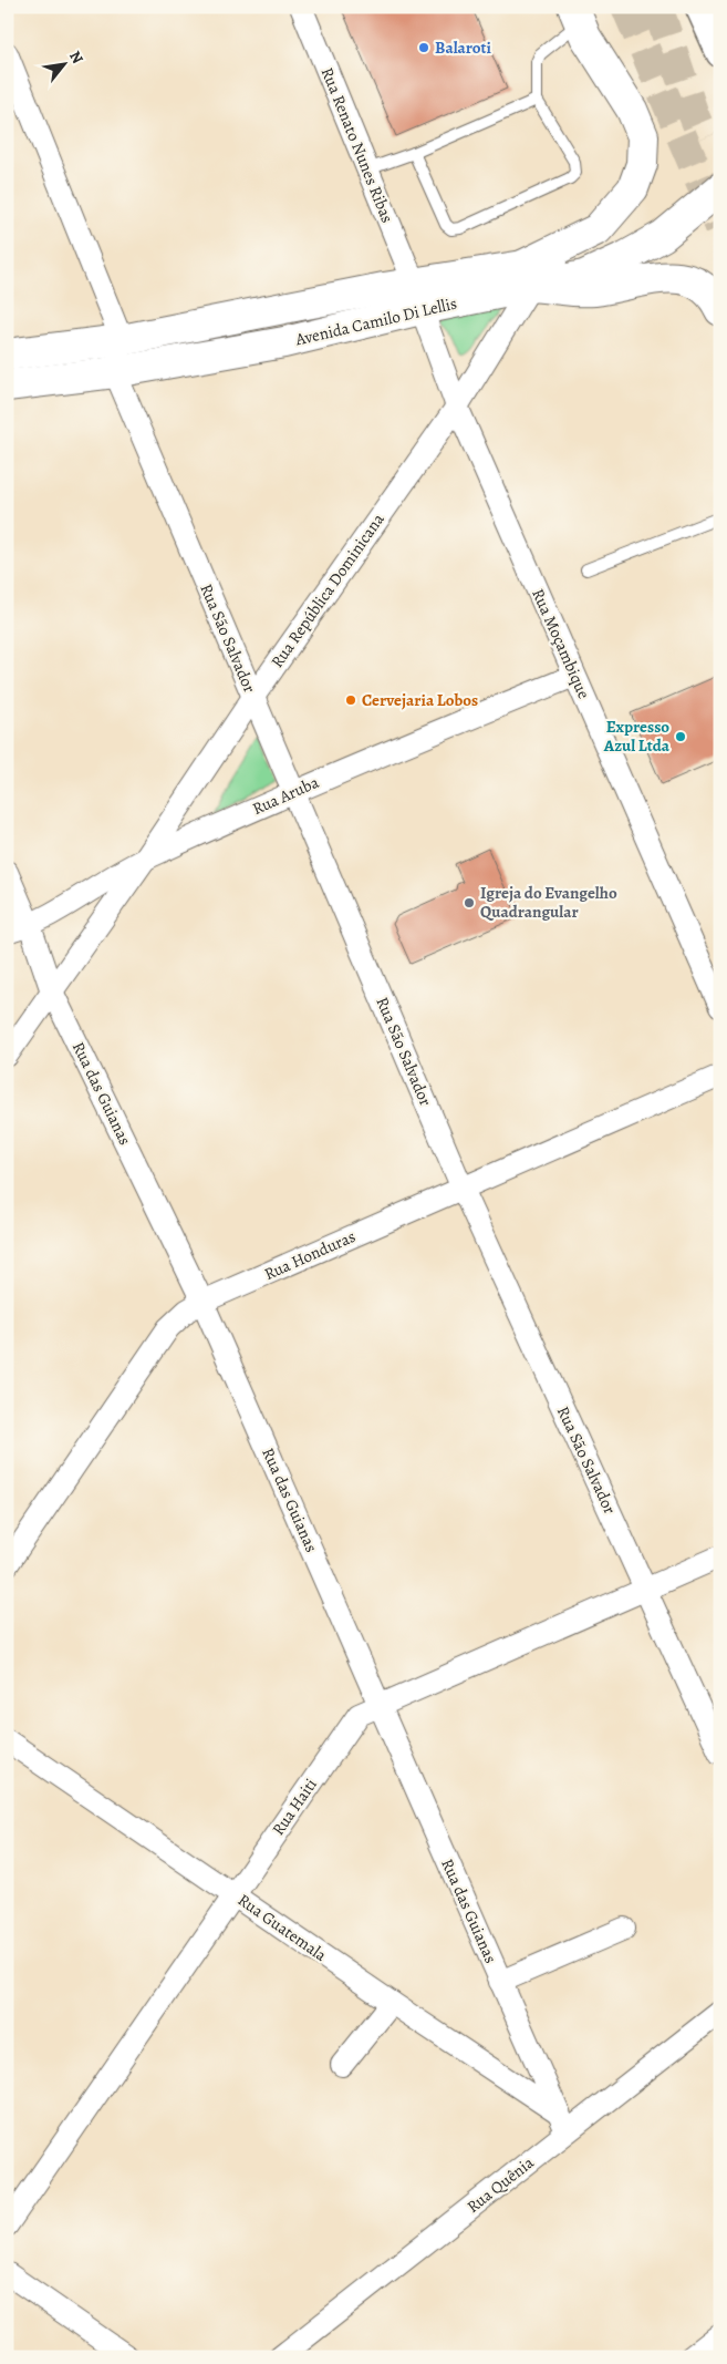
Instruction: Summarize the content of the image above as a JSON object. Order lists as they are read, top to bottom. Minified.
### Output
{"streets":{"main road":["Avenida Camilo Di Lellis"],"street":["Rua Renato Nunes Ribas","Rua República Dominicana","Rua São Salvador","Rua Moçambique","Rua Aruba","Rua das Guianas","Rua Honduras","Rua Haiti","Rua Guatemala","Rua Quênia"]},"crossings":[["Rua Renato Nunes Ribas","Avenida Camilo Di Lellis"],["Rua Renato Nunes Ribas","Rua Moçambique"],["Avenida Camilo Di Lellis","Rua República Dominicana"],["Avenida Camilo Di Lellis","Rua São Salvador"],["Avenida Camilo Di Lellis","Rua Moçambique"],["Rua República Dominicana","Rua São Salvador"],["Rua República Dominicana","Rua Moçambique"],["Rua República Dominicana","Rua Aruba"],["Rua República Dominicana","Rua das Guianas"],["Rua São Salvador","Rua Aruba"],["Rua São Salvador","Rua Honduras"],["Rua São Salvador","Rua Haiti"],["Rua Moçambique","Rua Aruba"],["Rua Aruba","Rua das Guianas"],["Rua das Guianas","Rua Honduras"],["Rua das Guianas","Rua Haiti"],["Rua das Guianas","Rua Guatemala"],["Rua das Guianas","Rua Quênia"],["Rua Haiti","Rua Guatemala"],["Rua Guatemala","Rua Quênia"]],"places":["Balaroti","Cervejaria Lobos","Expresso Azul Ltda","Igreja do Evangelho Quadrangular"],"north":"top right"}
